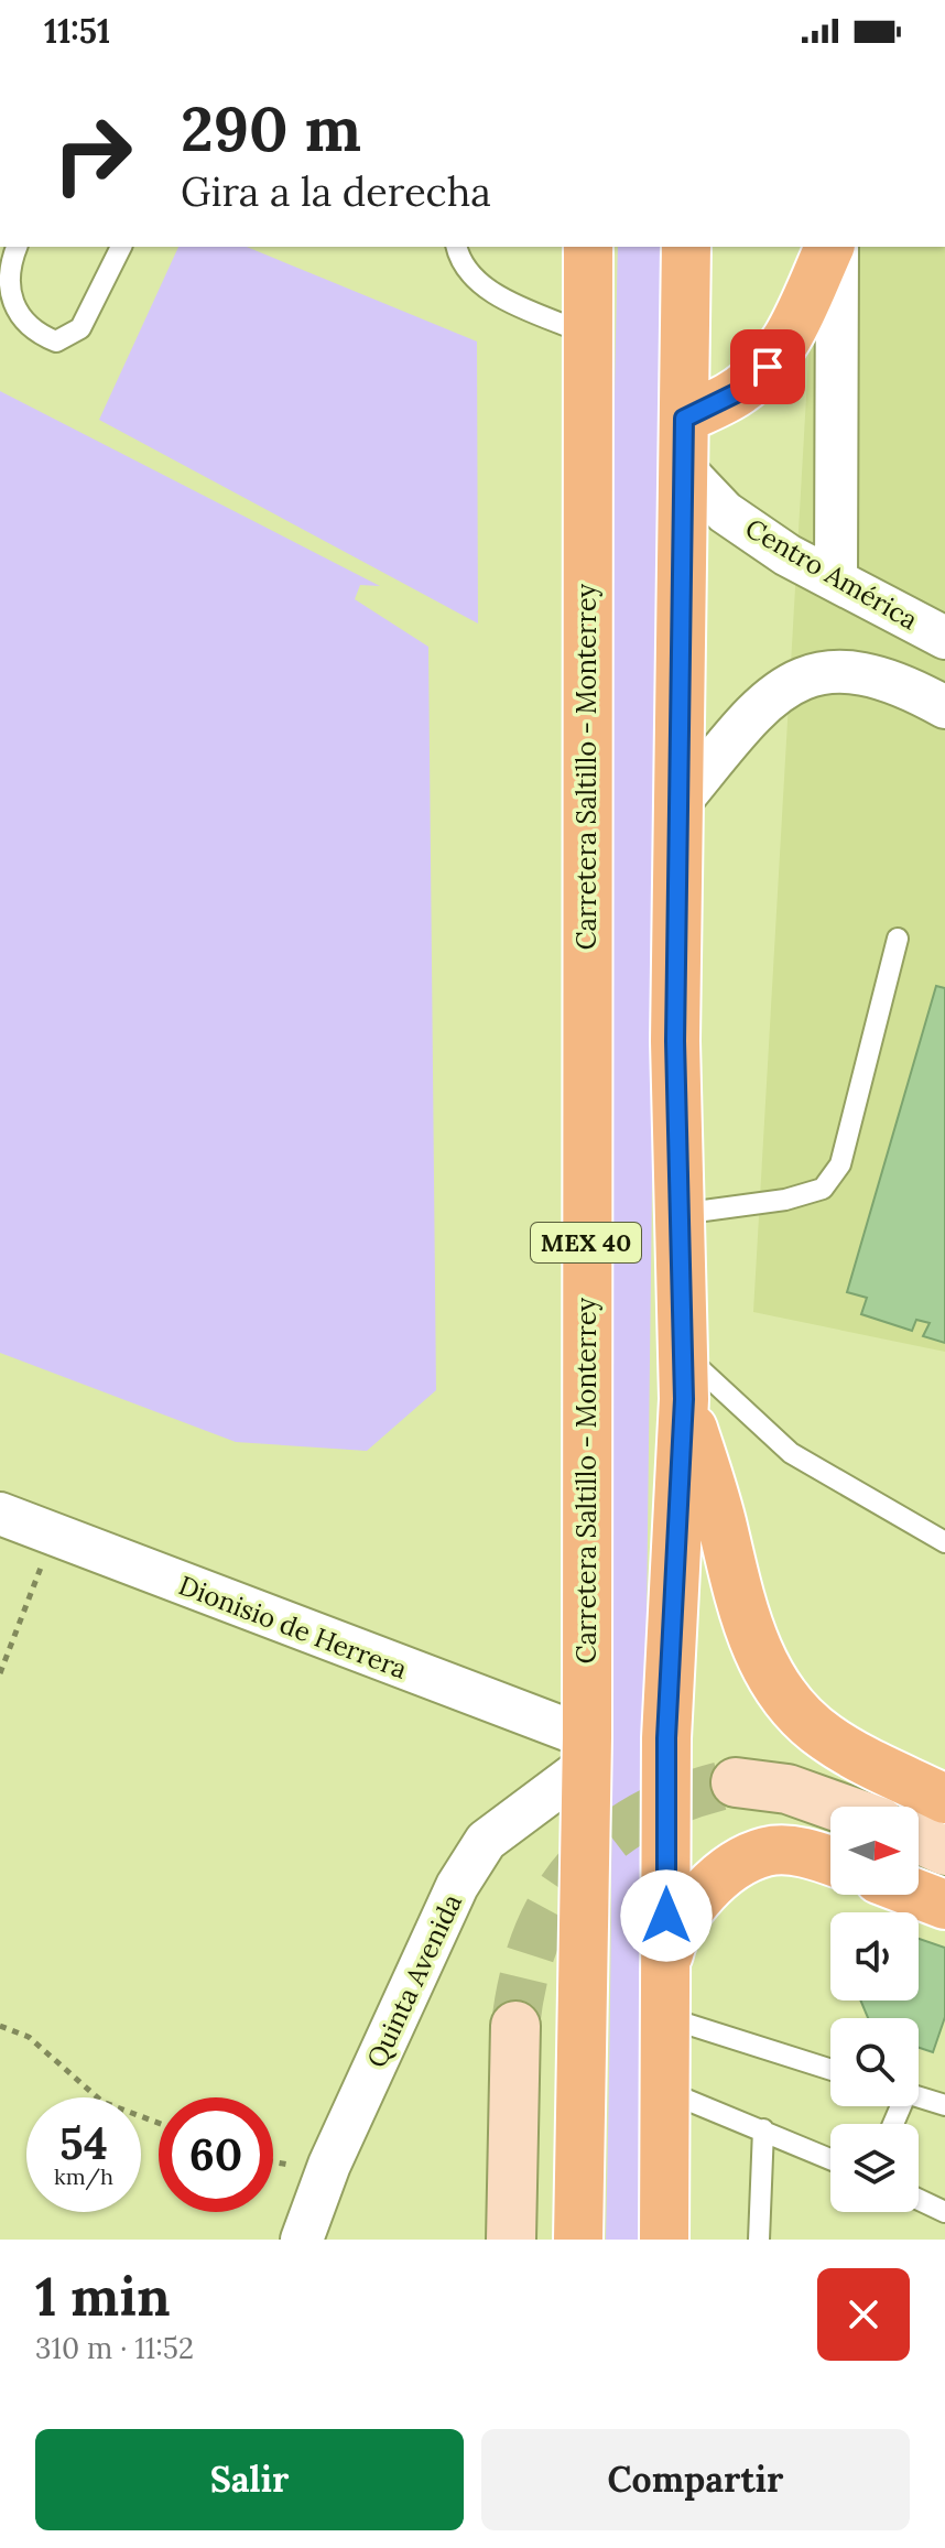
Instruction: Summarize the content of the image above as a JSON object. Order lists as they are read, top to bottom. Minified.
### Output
{"streets":{"main road":["Carretera Saltillo - Monterrey","MEX 40"],"street":["Centro América","Dionisio de Herrera","Quinta Avenida"]},"crossings":[["Centro América","MEX 40"],["Carretera Saltillo - Monterrey","Dionisio de Herrera"],["Carretera Saltillo - Monterrey","Quinta Avenida"],["Dionisio de Herrera","Quinta Avenida"]],"north":"right","page":{"status":"11:51","turn":["290 m","Gira a la derecha"],"speed":"54 km/h","limit":"60","heading":["1 min","310 m · 11:52"],"buttons":["Salir","Compartir"]}}
